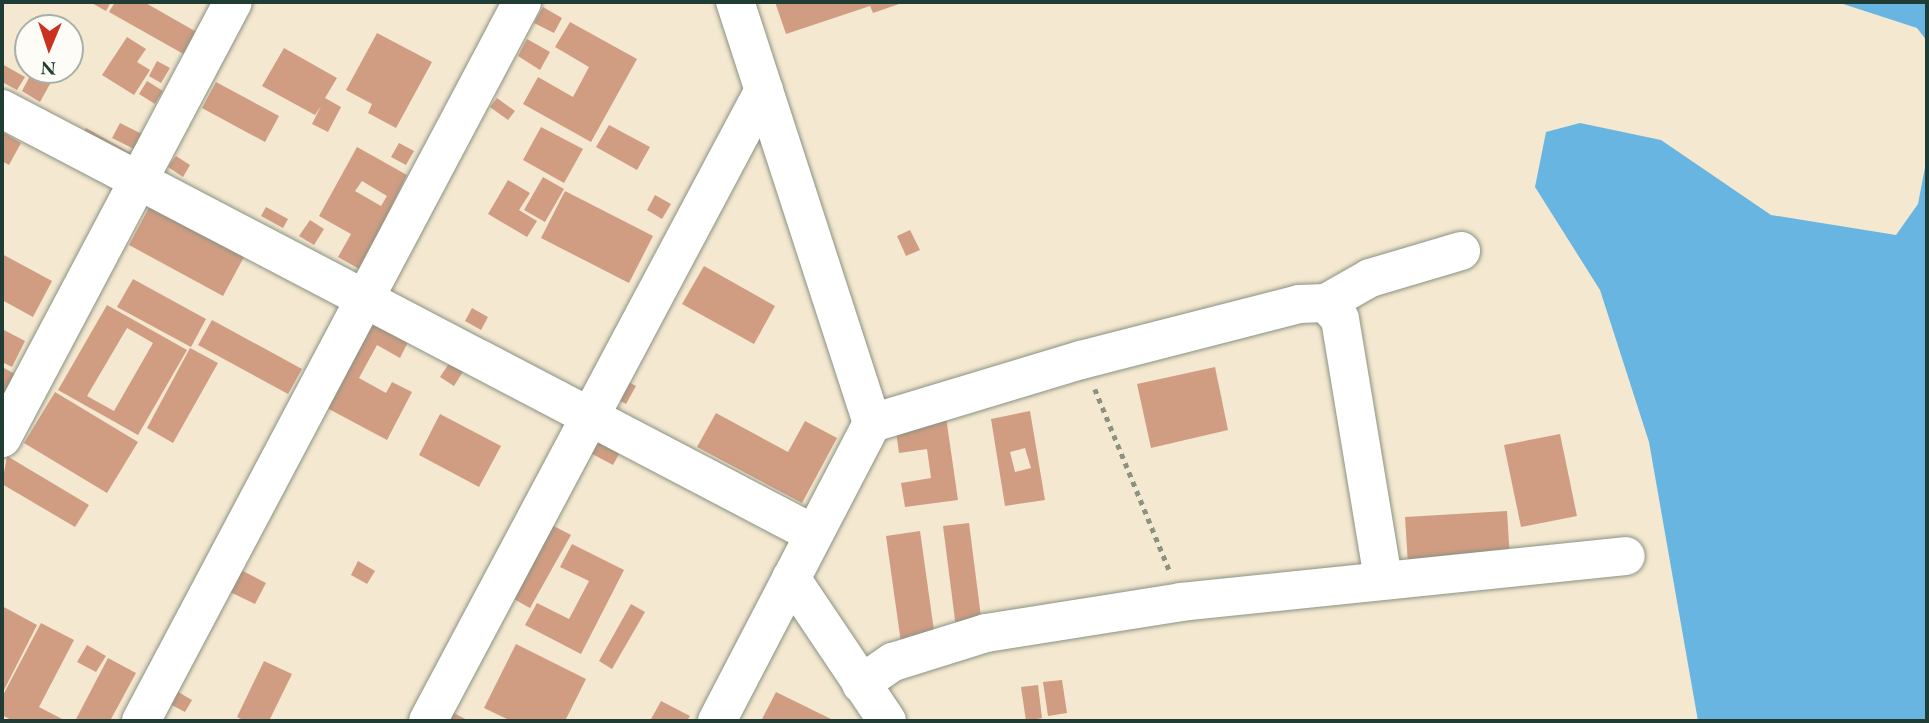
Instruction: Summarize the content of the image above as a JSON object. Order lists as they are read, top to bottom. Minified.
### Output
{"north":"bottom"}
